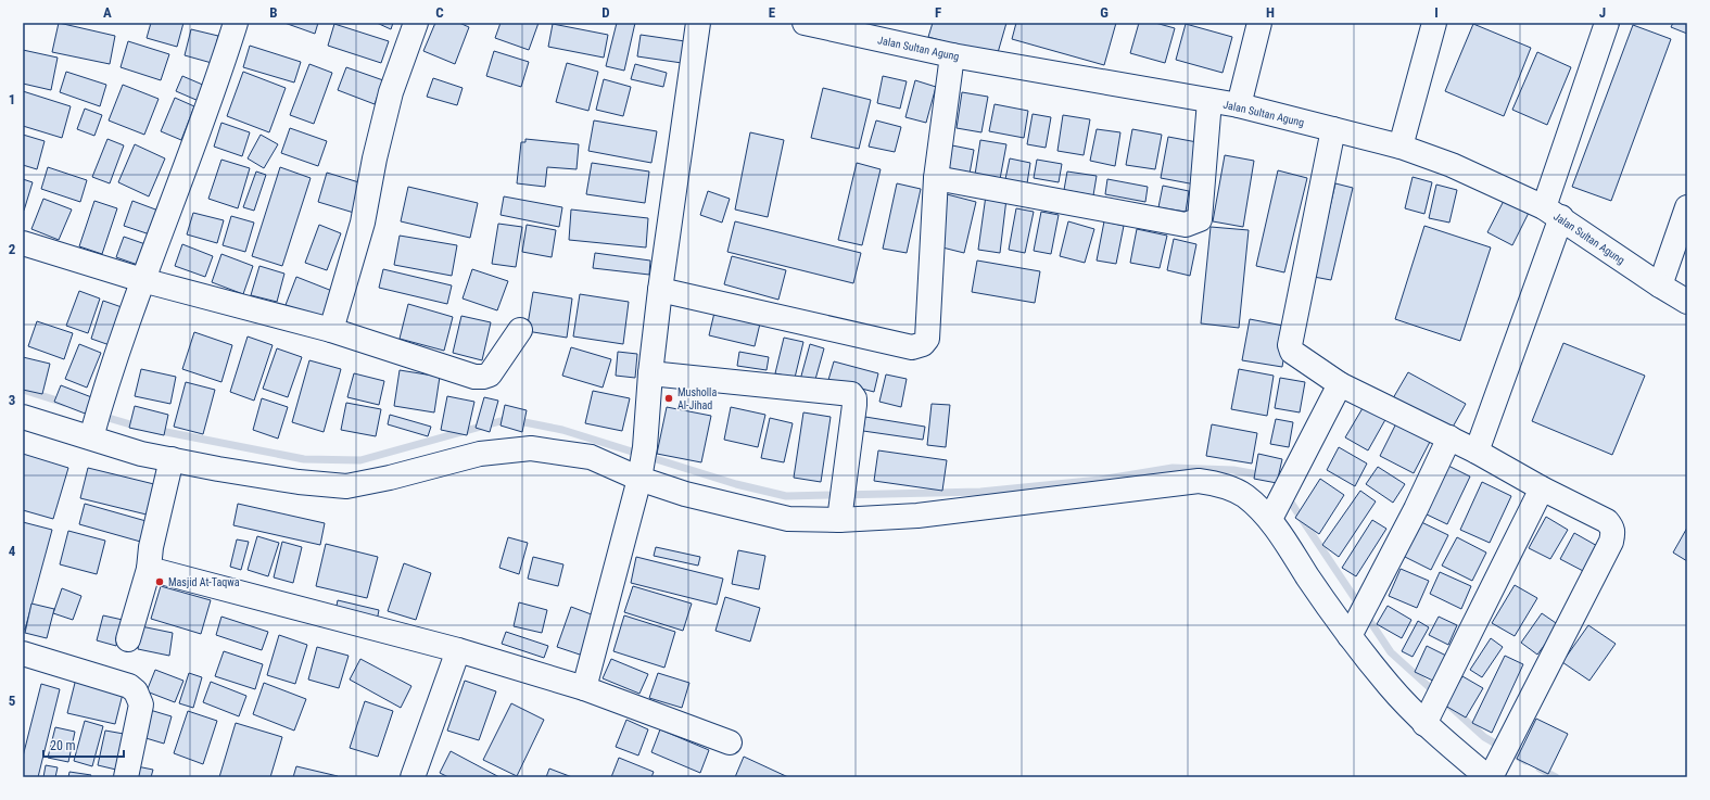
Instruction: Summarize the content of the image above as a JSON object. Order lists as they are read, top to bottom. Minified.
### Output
{"streets":{"street":["Jalan Sultan Agung"]},"places":["Musholla Al-Jihad","Masjid At-Taqwa"],"scale_bar":"20 m","grid":{"columns":["A","B","C","D","E","F","G","H","I","J"],"rows":["1","2","3","4","5"]}}
